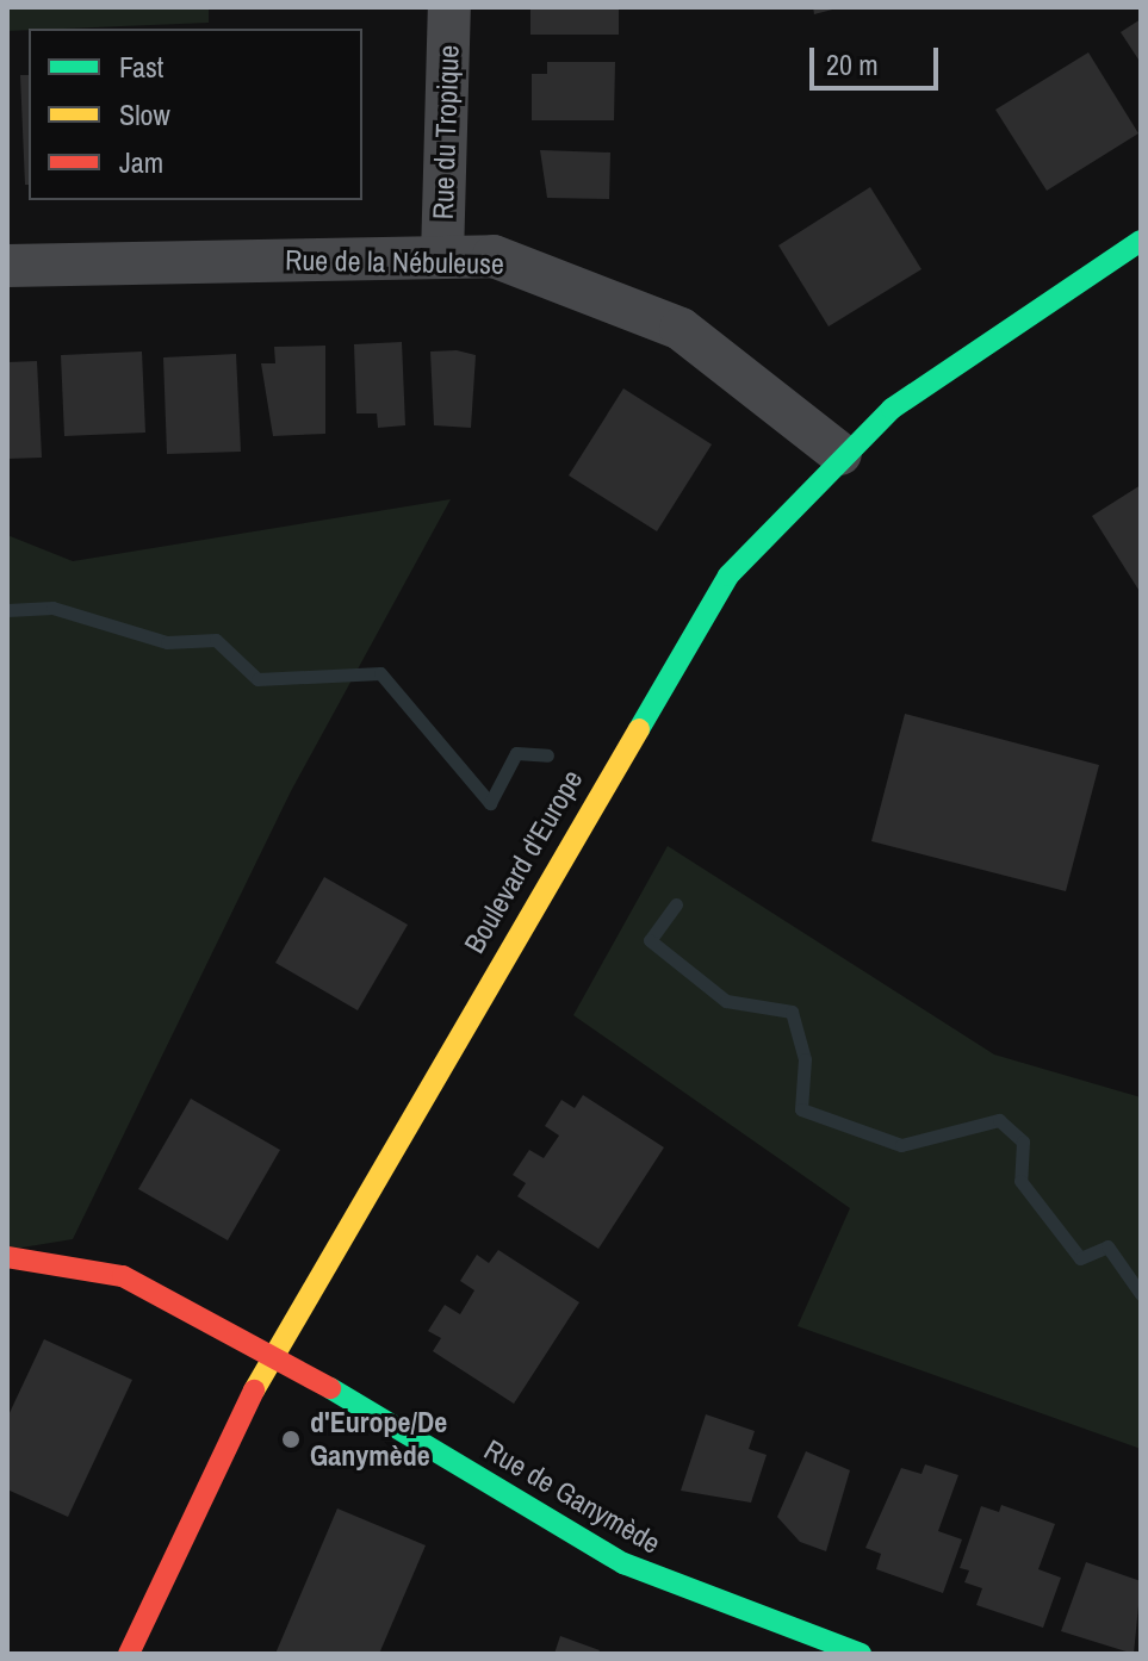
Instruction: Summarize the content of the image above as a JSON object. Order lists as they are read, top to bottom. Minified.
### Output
{"streets":{"street":["Rue du Tropique","Rue de la Nébuleuse","Boulevard d'Europe","Rue de Ganymède"]},"crossings":[["Rue du Tropique","Rue de la Nébuleuse"],["Rue de la Nébuleuse","Boulevard d'Europe"],["Boulevard d'Europe","Rue de Ganymède"]],"places":["d'Europe/De Ganymède"],"legend":["Fast","Slow","Jam"],"scale_bar":"20 m"}
